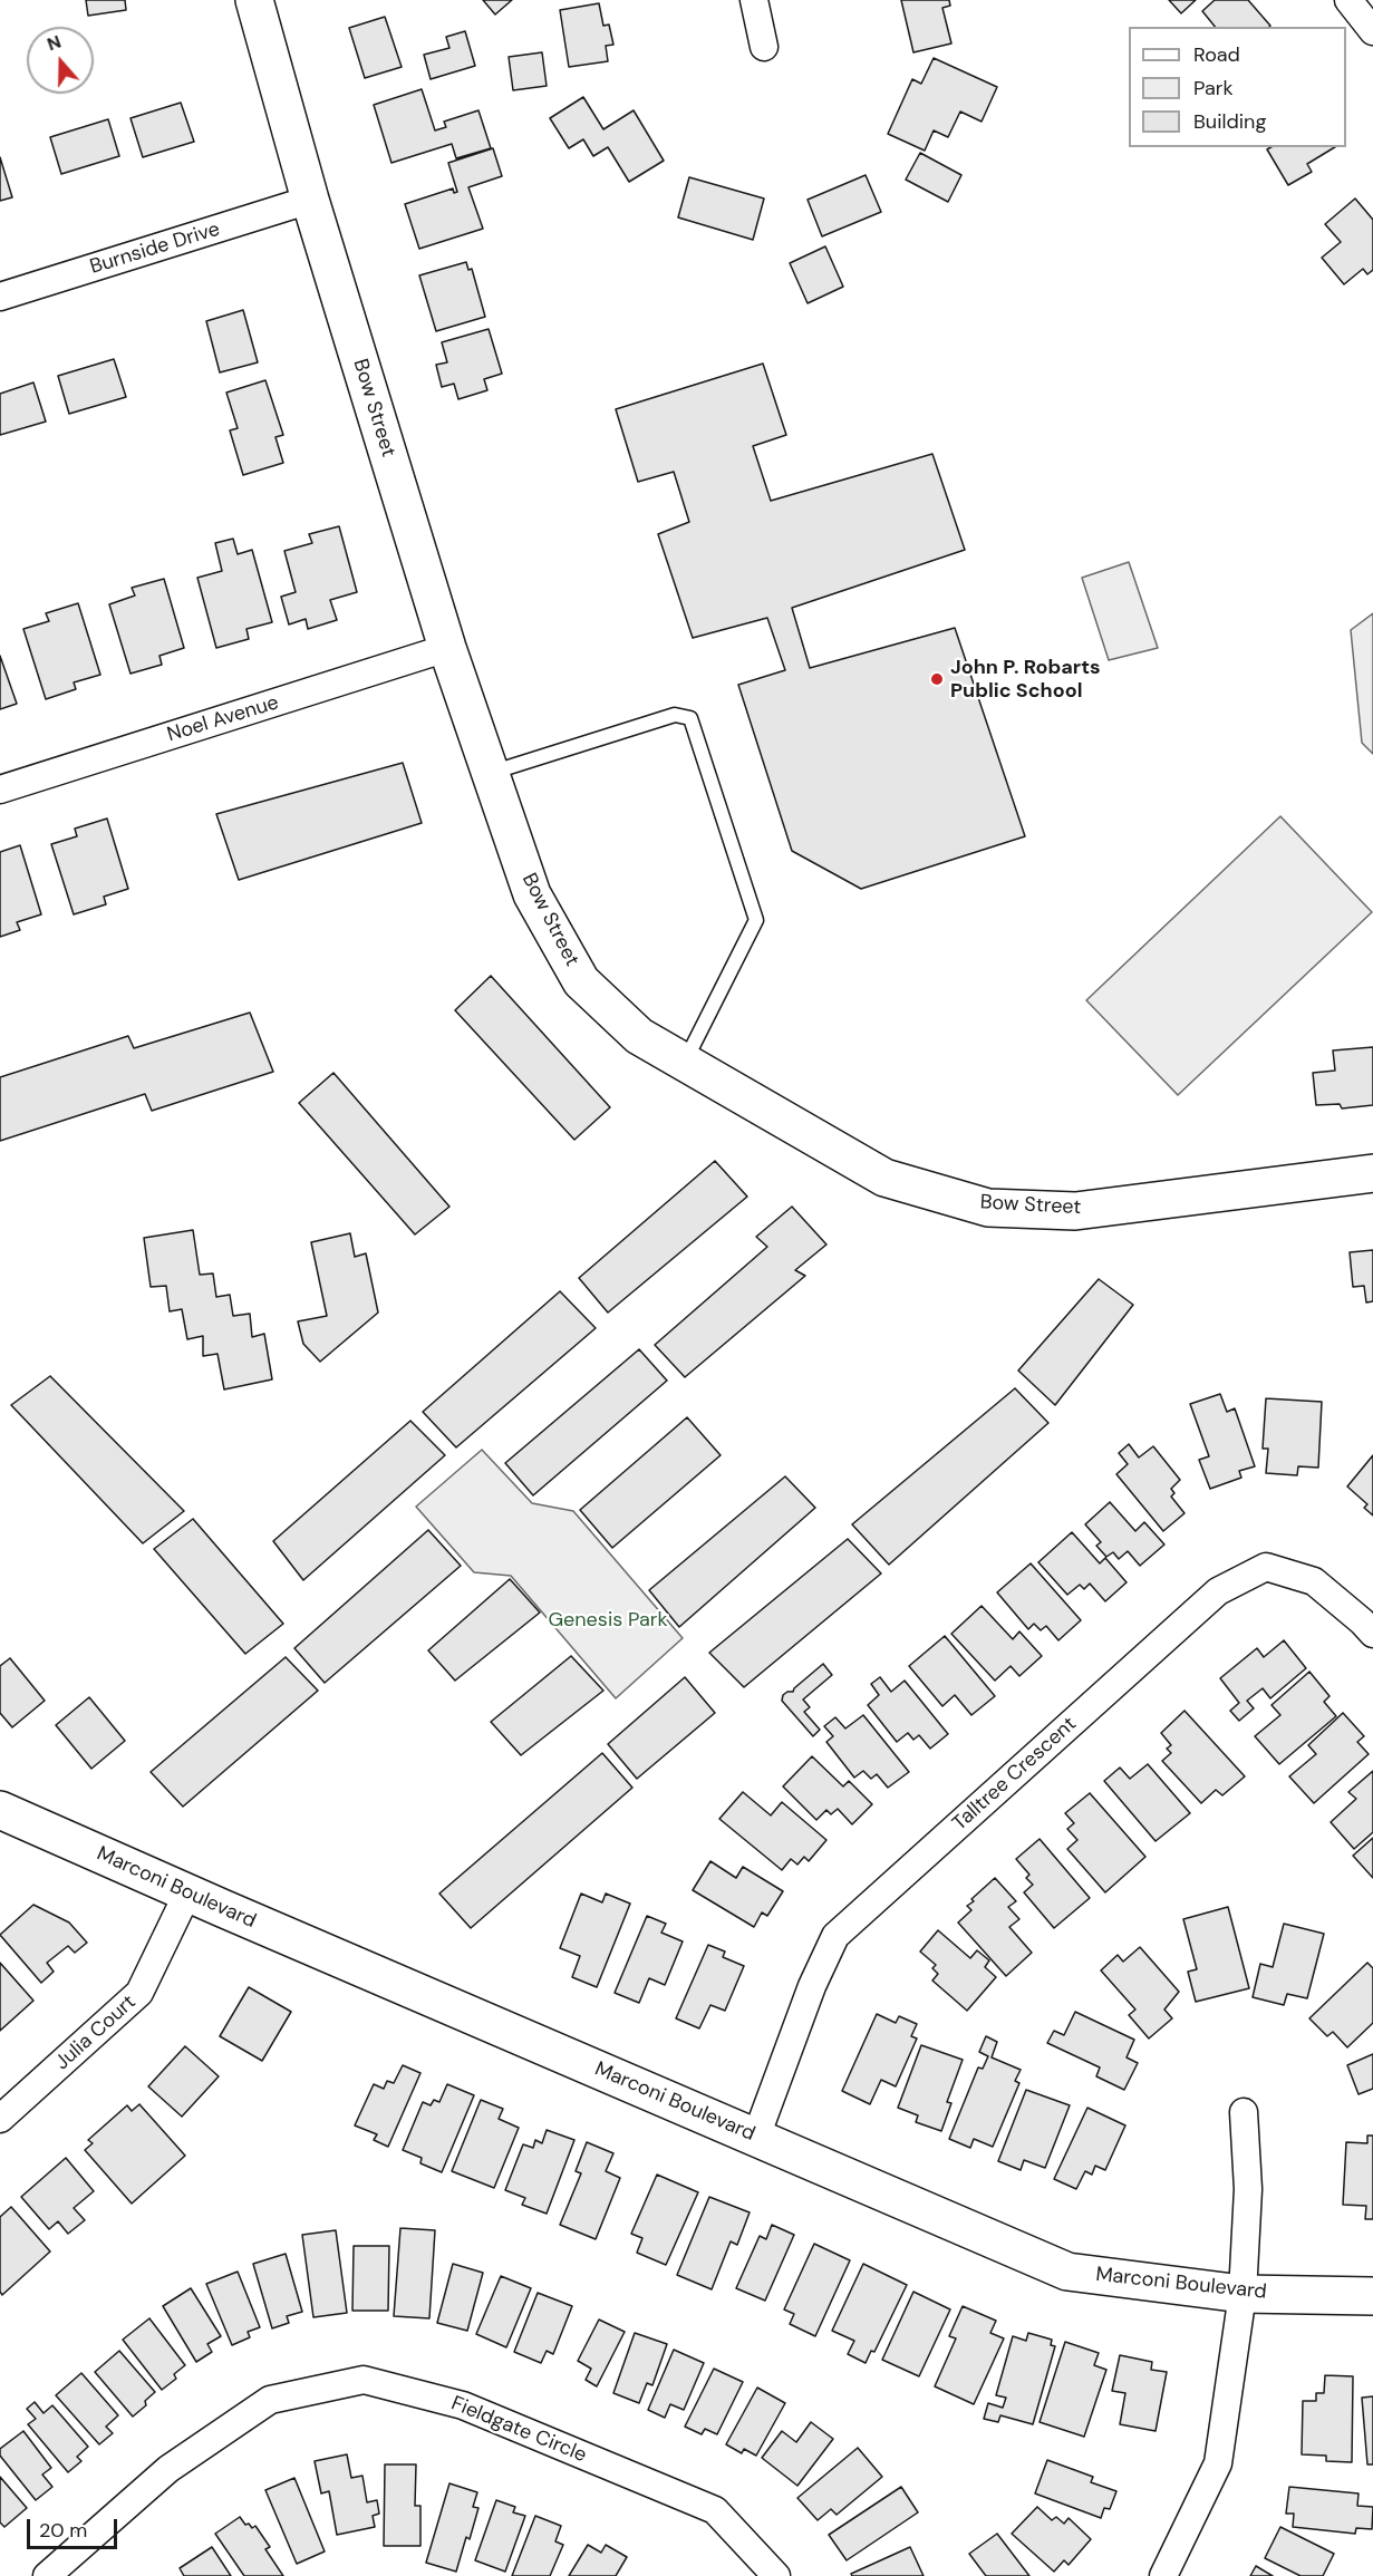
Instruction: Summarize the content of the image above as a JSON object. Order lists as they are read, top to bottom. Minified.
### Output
{"streets":{"street":["Burnside Drive","Bow Street","Noel Avenue","Talltree Crescent","Marconi Boulevard","Julia Court","Fieldgate Circle"]},"crossings":[["Burnside Drive","Bow Street"],["Bow Street","Noel Avenue"],["Talltree Crescent","Marconi Boulevard"],["Marconi Boulevard","Julia Court"]],"parks":["Genesis Park"],"places":["John P. Robarts Public School"],"legend":["Road","Park","Building"],"scale_bar":"20 m","north":"top"}
